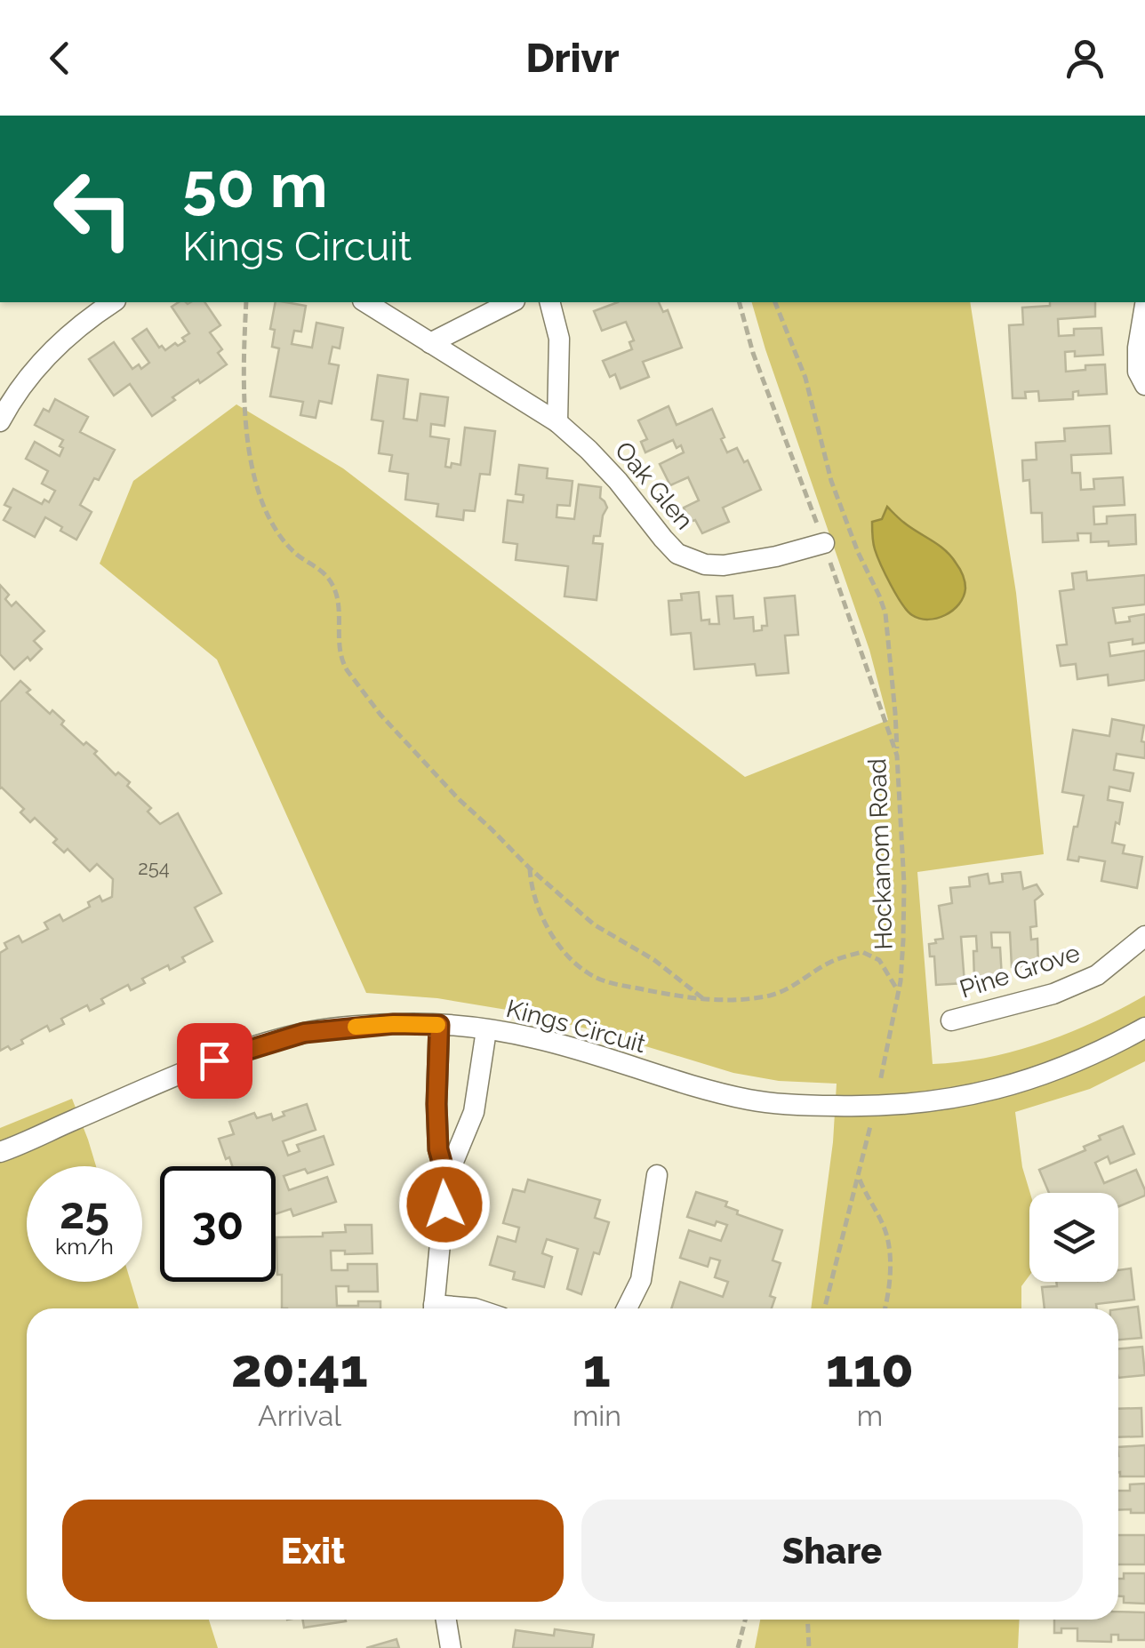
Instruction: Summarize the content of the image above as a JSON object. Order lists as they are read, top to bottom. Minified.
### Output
{"streets":{"street":["Oak Glen","Pine Grove","Kings Circuit"],"path":["Hockanom Road"]},"crossings":[["Oak Glen","Hockanom Road"],["Hockanom Road","Kings Circuit"]],"house_numbers":["254"],"page":{"header":"Drivr","turn":["50 m","Kings Circuit"],"speed":"25 km/h","limit":"30","eta":["20:41","Arrival","1","min","110","m"],"buttons":["Exit","Share"]}}
